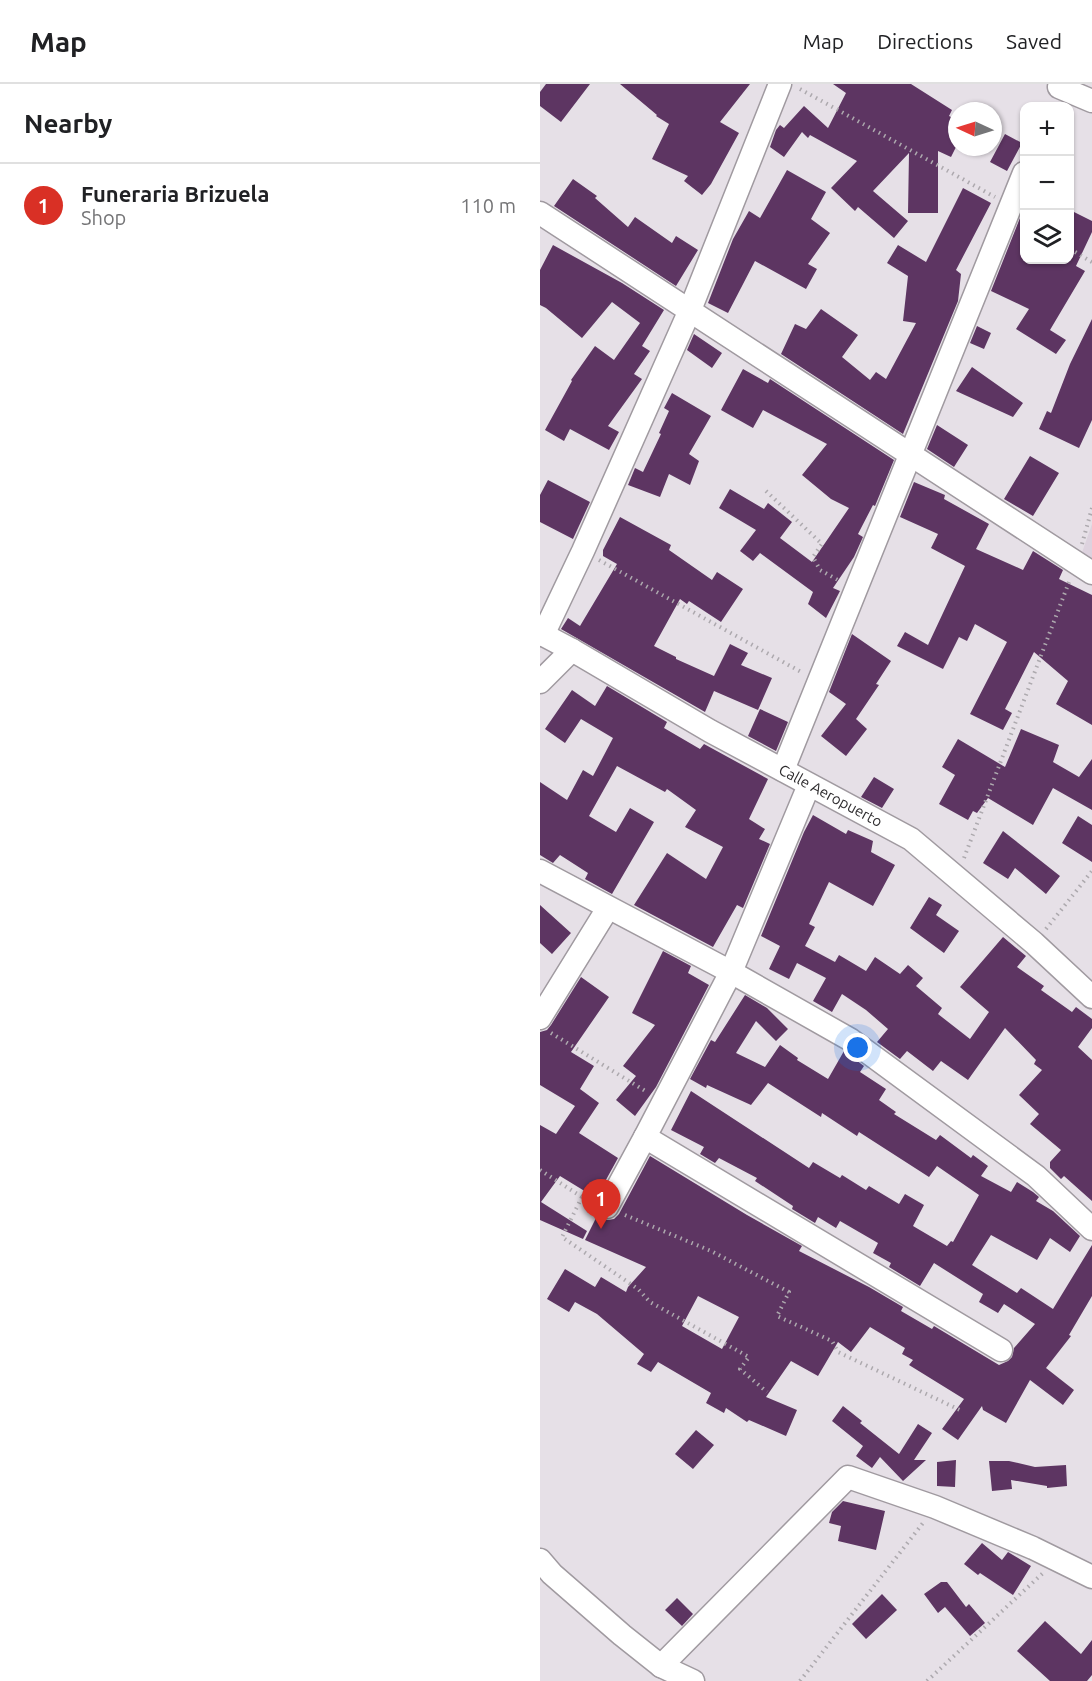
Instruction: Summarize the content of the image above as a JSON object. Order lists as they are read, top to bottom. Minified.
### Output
{"streets":{"street":["Calle Aeropuerto"]},"north":"left","page":{"header":"Map","nav":["Map","Directions","Saved"],"heading":"Nearby","map_buttons":["+","−"],"list":[{"mark":"1","name":"Funeraria Brizuela","note":"Shop","value":"110 m"}],"pins":"1"}}
